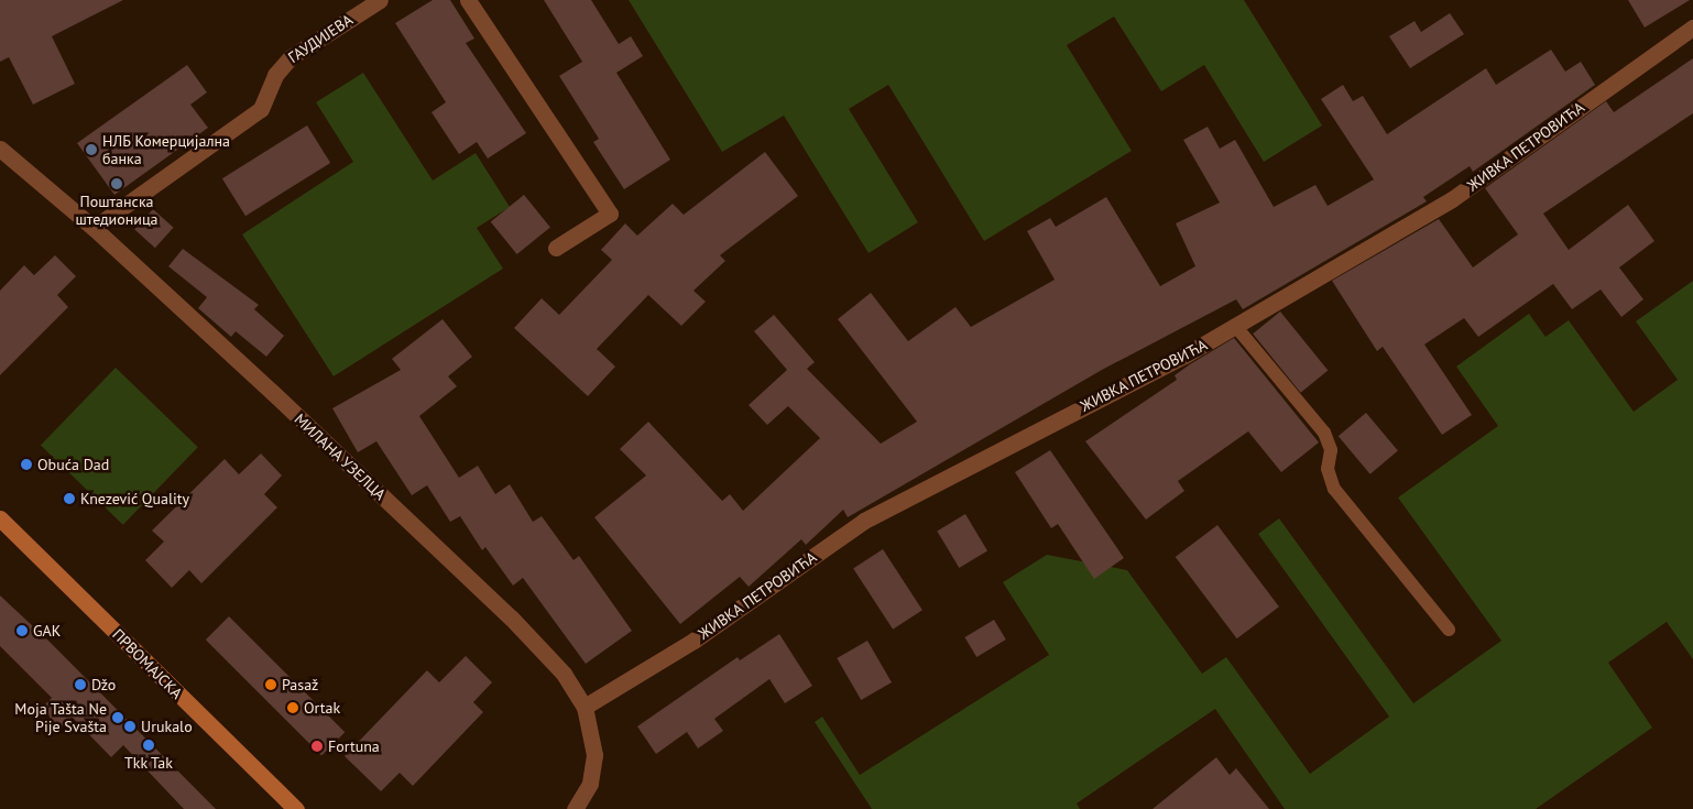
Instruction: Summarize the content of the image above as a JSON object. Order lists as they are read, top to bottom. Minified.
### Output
{"streets":{"main road":["ПРВОМАЈСКА"],"street":["ГАУДИЈЕВА","ЖИВКА ПЕТРОВИЋА","МИЛАНА УЗЕЛЦА"]},"crossings":[["ГАУДИЈЕВА","МИЛАНА УЗЕЛЦА"],["ЖИВКА ПЕТРОВИЋА","МИЛАНА УЗЕЛЦА"]],"places":["НЛБ Комерцијална банка","Поштанска штедионица","Obuća Dad","Knezević Quality","GAK","Džo","Pasaž","Ortak","Moja Tašta Ne Pije Svašta","Urukalo","Tkk Tak","Fortuna"]}
